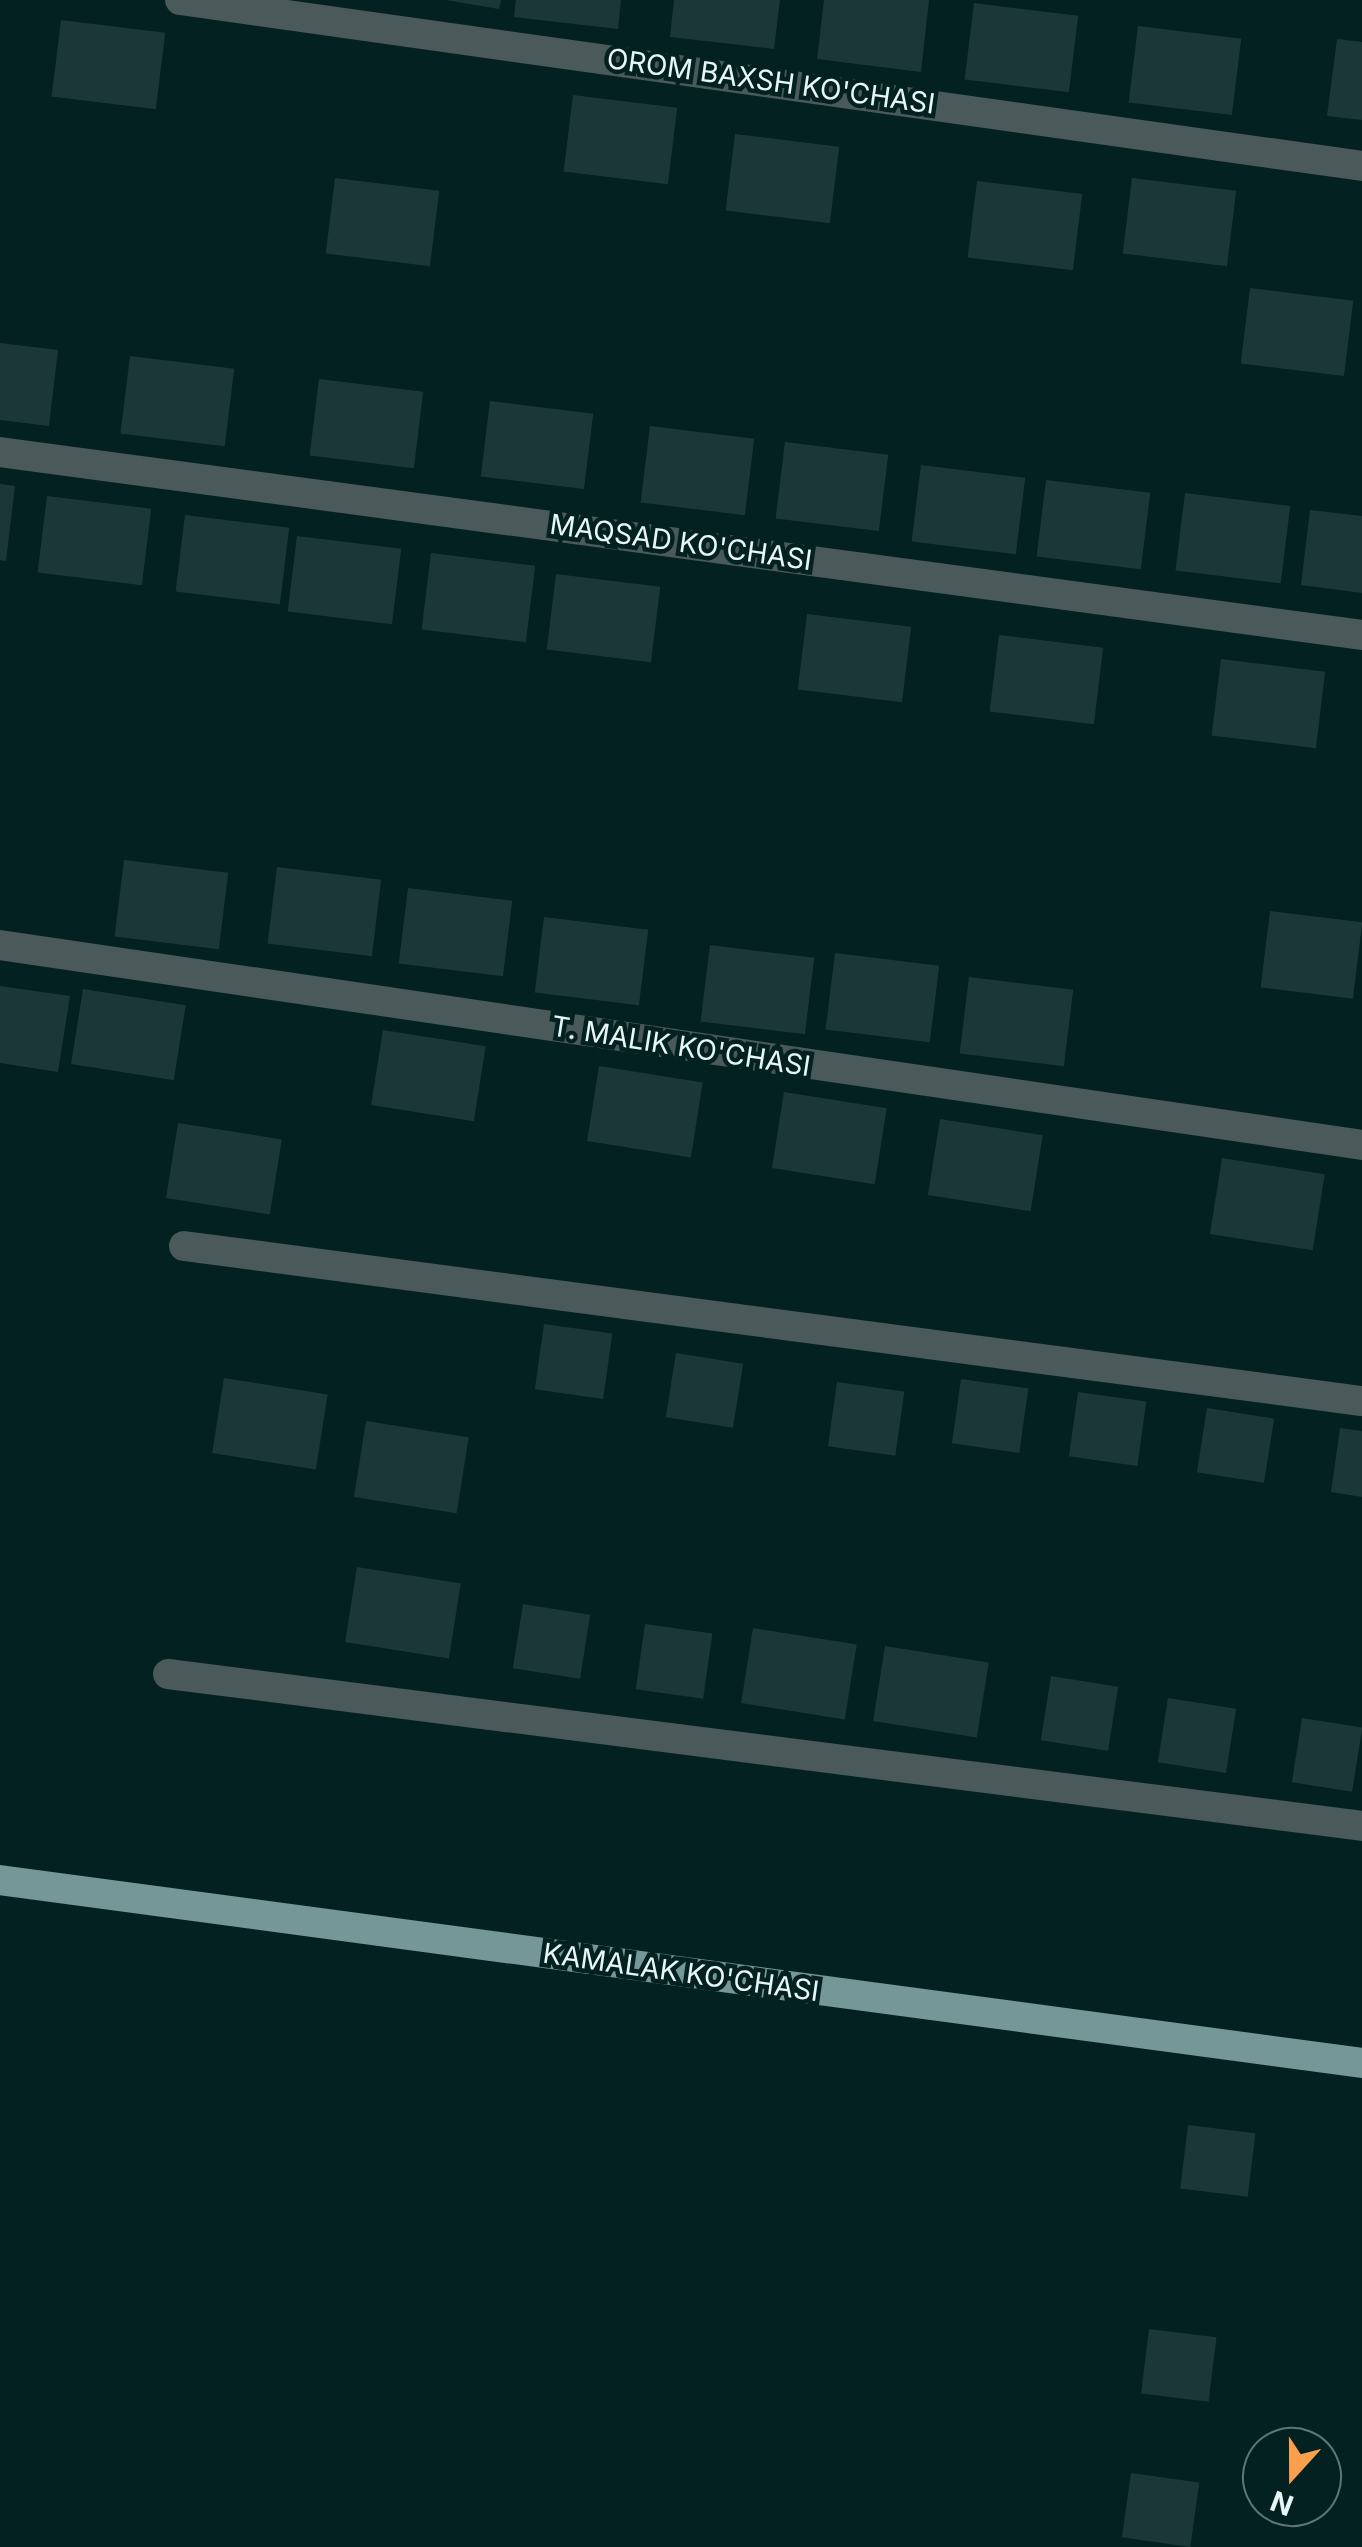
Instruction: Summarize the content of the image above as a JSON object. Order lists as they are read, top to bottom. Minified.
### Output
{"streets":{"main road":["KAMALAK KO'CHASI"],"street":["OROM BAXSH KO'CHASI","MAQSAD KO'CHASI","T. MALIK KO'CHASI"]},"north":"bottom"}
